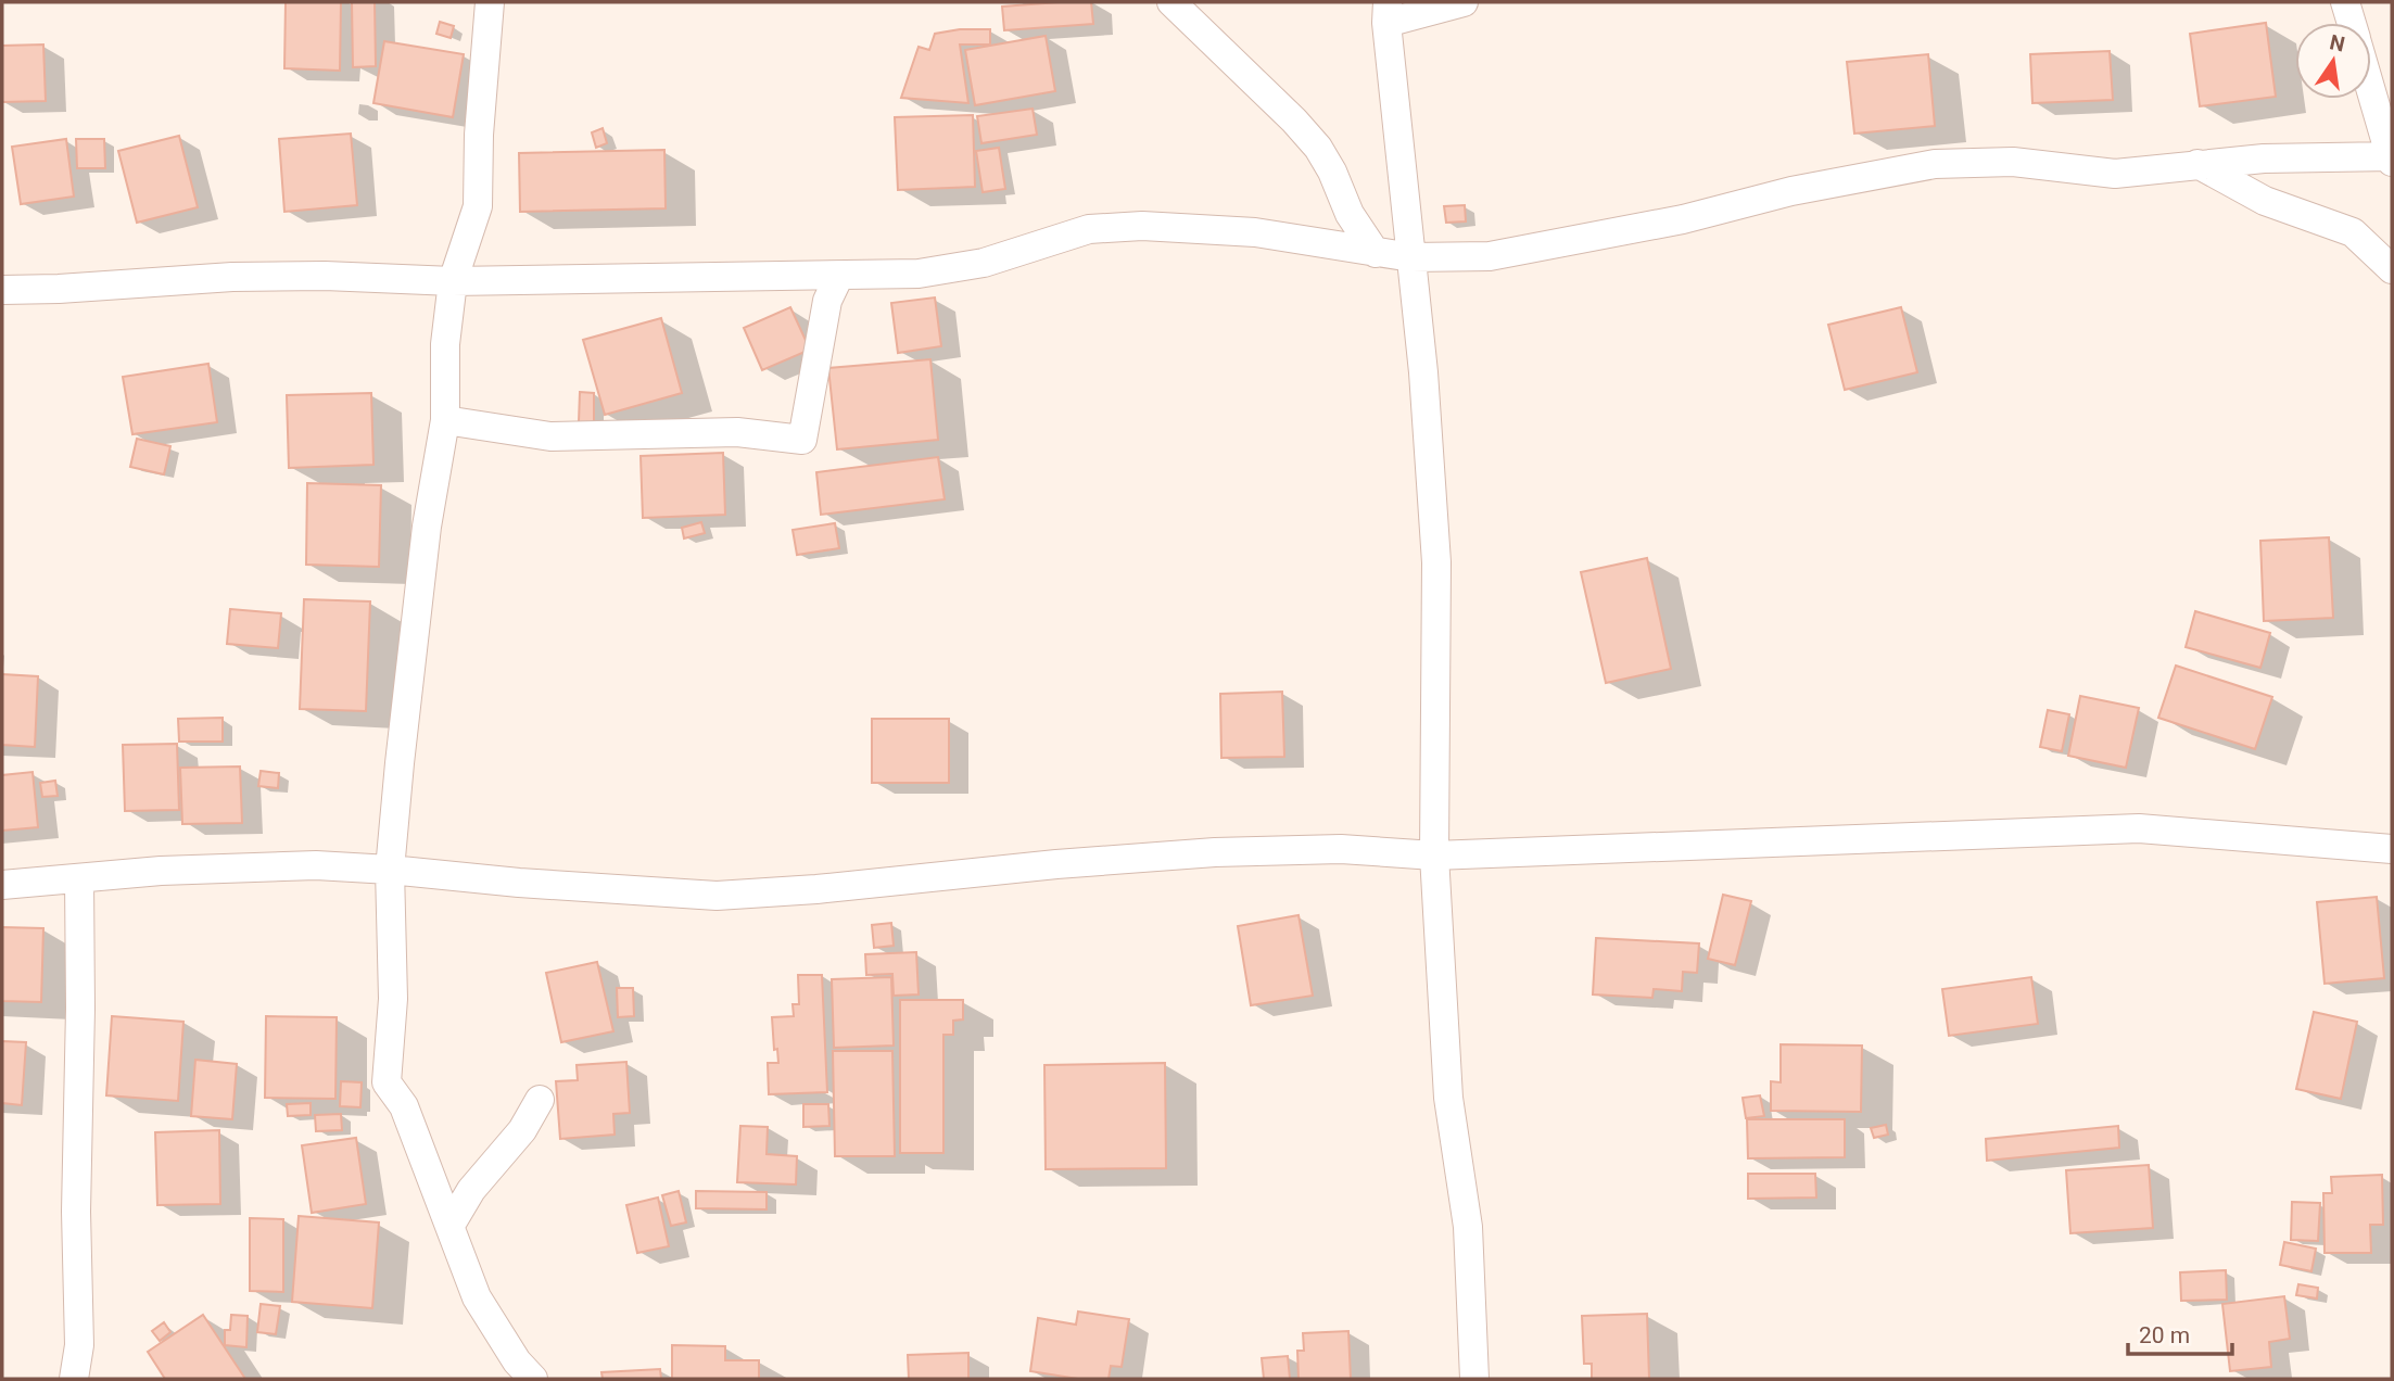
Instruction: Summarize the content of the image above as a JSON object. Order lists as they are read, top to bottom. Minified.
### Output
{"scale_bar":"20 m","north":"top"}
